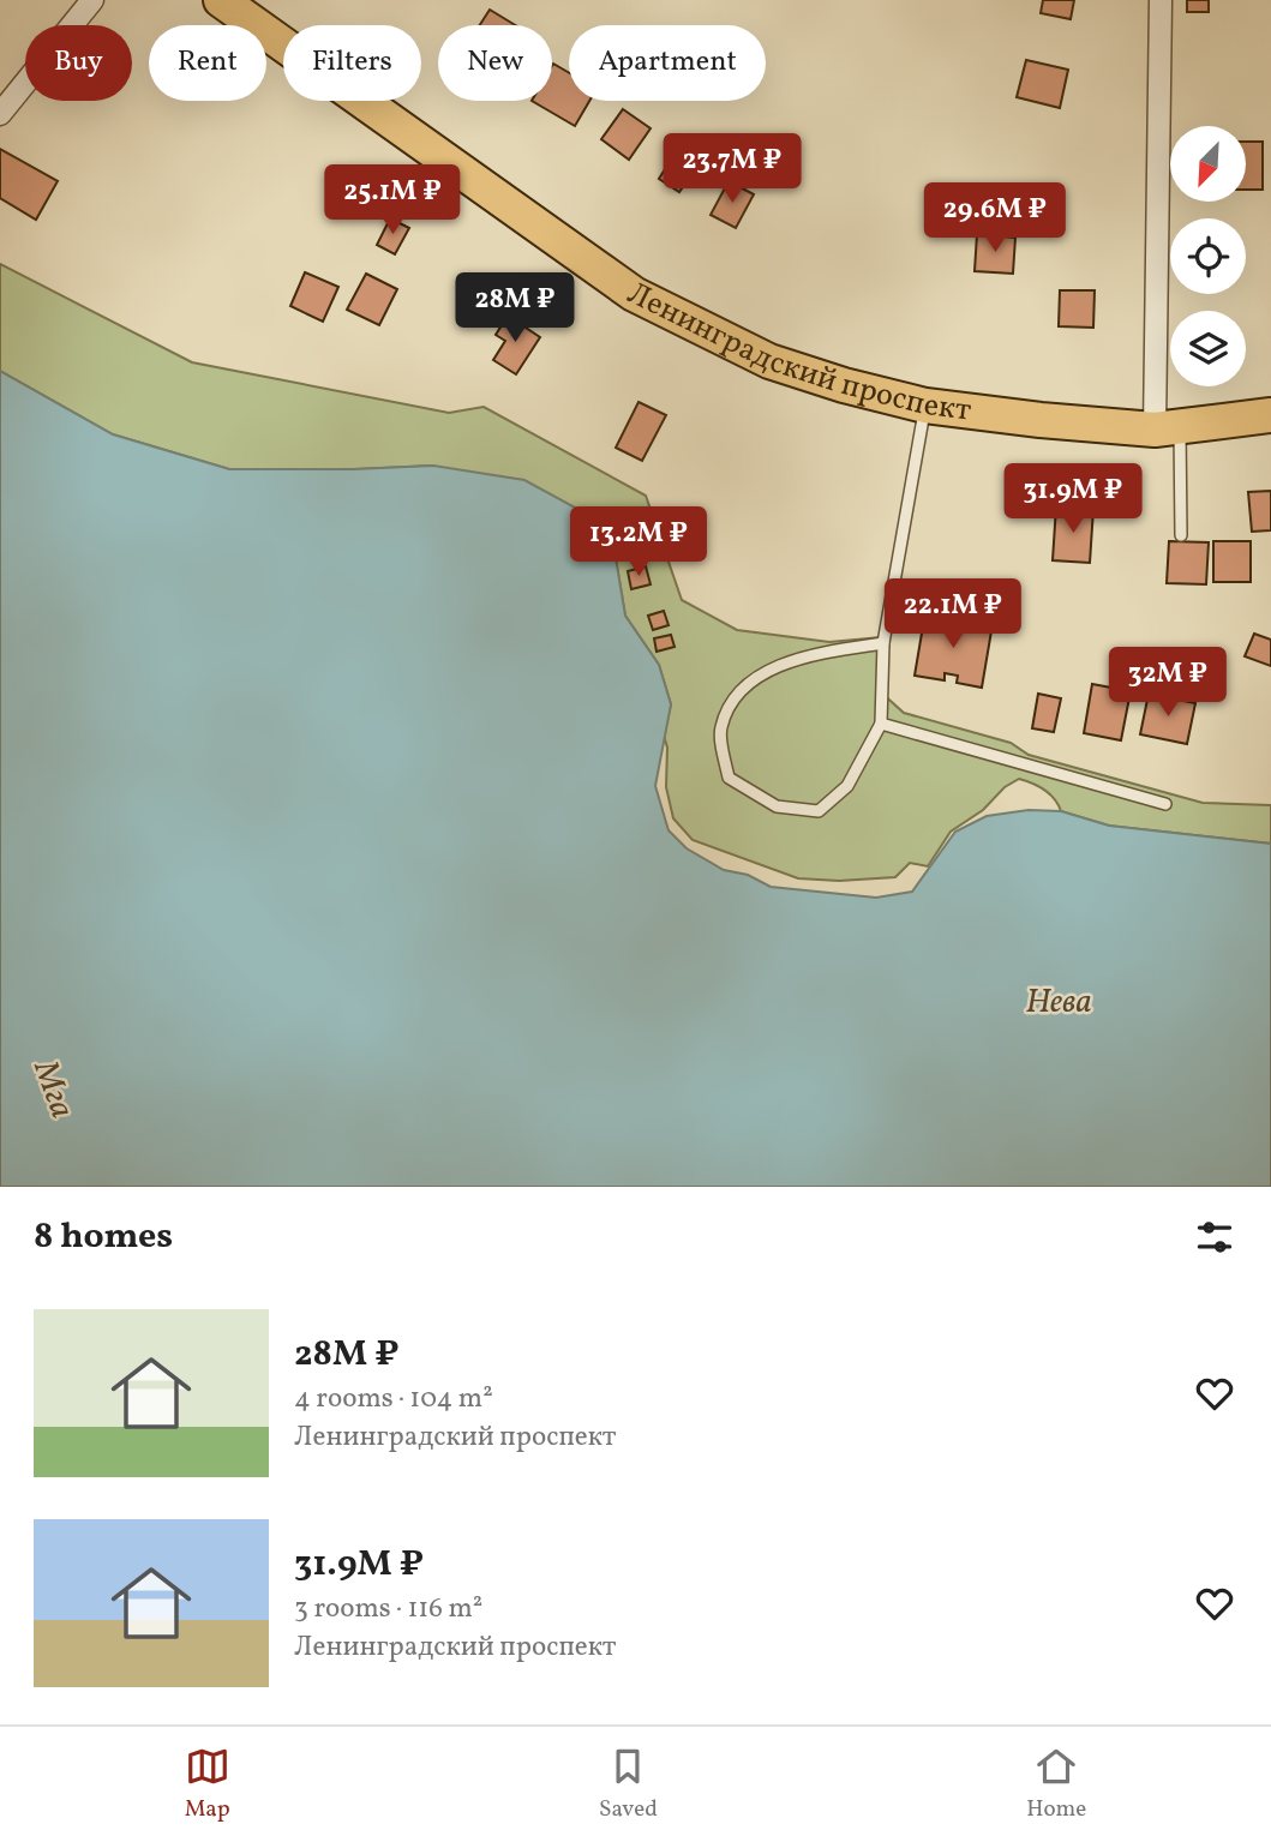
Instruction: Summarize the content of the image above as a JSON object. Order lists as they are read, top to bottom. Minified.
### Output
{"streets":{"main road":["Ленинградский проспект"]},"water":["Нева","Мга"],"north":"bottom left","page":{"chip":["Buy","Rent","Filters","New","Apartment"],"price":["23.7M ₽","25.1M ₽","29.6M ₽","28M ₽","31.9M ₽","13.2M ₽","22.1M ₽","32M ₽"],"heading":"8 homes","list":[{"name":"28M ₽","note":"4 rooms · 104 m² · Ленинградский проспект"},{"name":"31.9M ₽","note":"3 rooms · 116 m² · Ленинградский проспект"}],"tabs":["Map","Saved","Home"]}}
